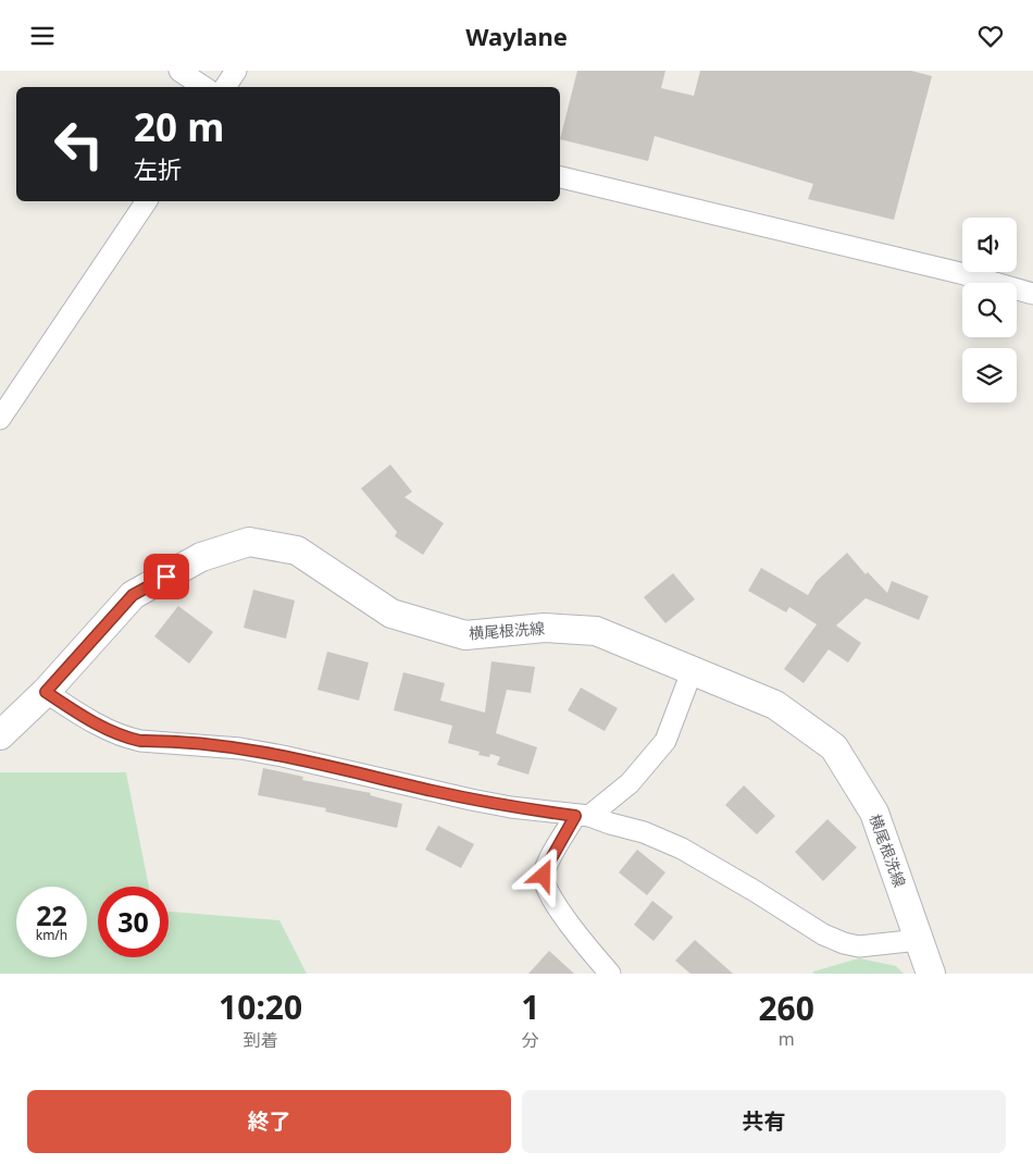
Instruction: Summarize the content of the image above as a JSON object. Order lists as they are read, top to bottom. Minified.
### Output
{"streets":{"main road":["横尾根洗線"]},"page":{"header":"Waylane","turn":["20 m","左折"],"speed":"22 km/h","limit":"30","eta":["10:20","到着","1","分","260","m"],"buttons":["終了","共有"]}}
